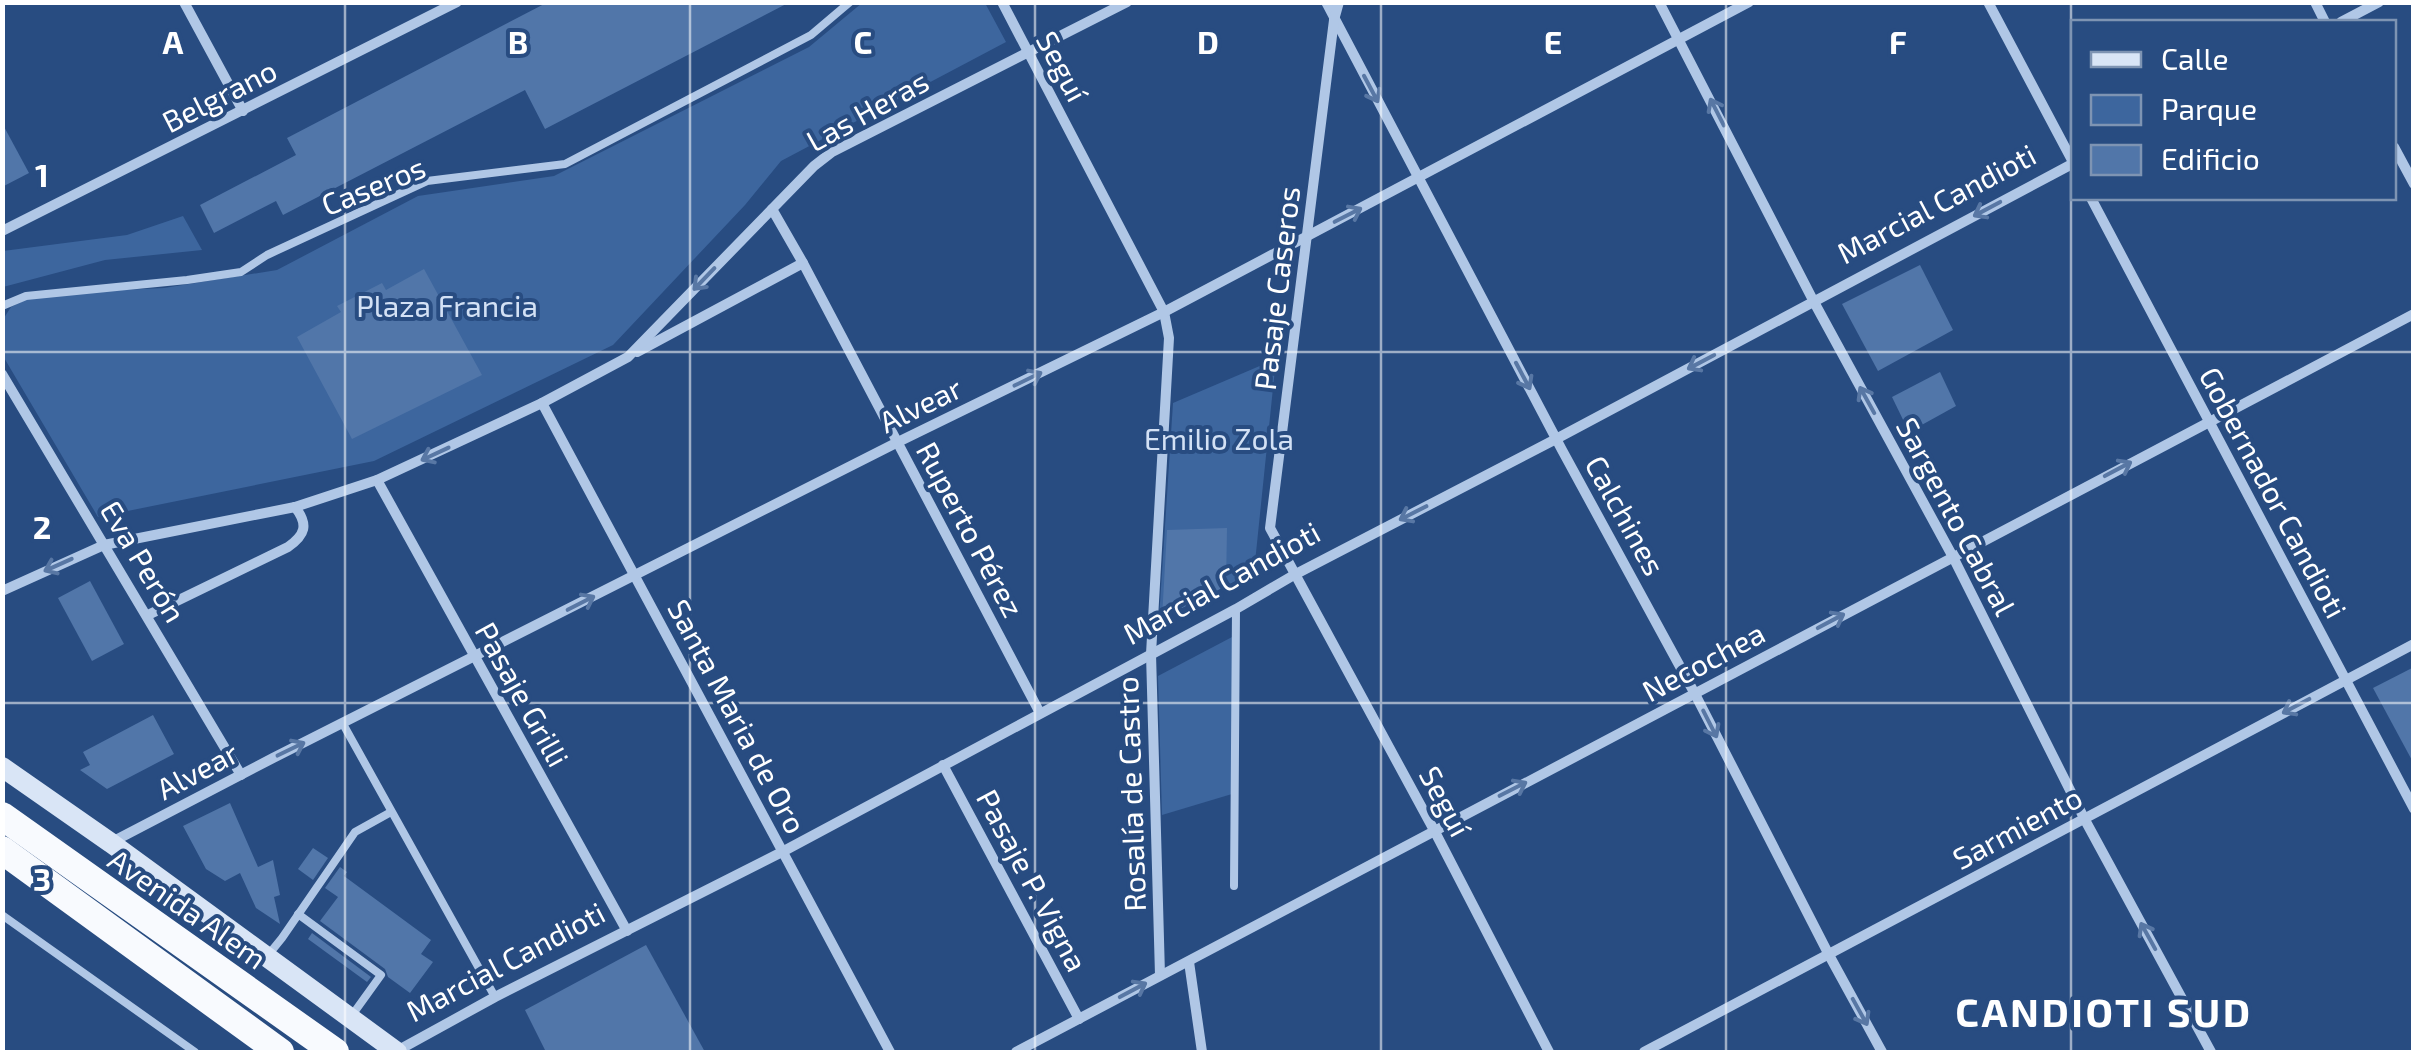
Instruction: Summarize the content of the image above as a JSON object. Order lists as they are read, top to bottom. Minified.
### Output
{"streets":{"highway":["Avenida Alem"],"street":["Seguí","Belgrano","Las Heras","Marcial Candioti","Pasaje Caseros","Alvear","Gobernador Candioti","Calchines","Sargento Cabral","Ruperto Pérez","Eva Perón","Necochea","Pasaje Grilli","Santa Maria de Oro","Rosalía de Castro","Sarmiento","Pasaje P. Vigna"],"lane":["Caseros"]},"crossings":[["Seguí","Las Heras"],["Seguí","Marcial Candioti"],["Seguí","Pasaje Caseros"],["Seguí","Alvear"],["Seguí","Necochea"],["Seguí","Rosalía de Castro"],["Las Heras","Ruperto Pérez"],["Las Heras","Eva Perón"],["Las Heras","Pasaje Grilli"],["Las Heras","Santa Maria de Oro"],["Marcial Candioti","Pasaje Caseros"],["Marcial Candioti","Calchines"],["Marcial Candioti","Sargento Cabral"],["Marcial Candioti","Ruperto Pérez"],["Marcial Candioti","Pasaje Grilli"],["Marcial Candioti","Santa Maria de Oro"],["Marcial Candioti","Rosalía de Castro"],["Marcial Candioti","Pasaje P. Vigna"],["Pasaje Caseros","Alvear"],["Pasaje Caseros","Calchines"],["Alvear","Calchines"],["Alvear","Sargento Cabral"],["Alvear","Ruperto Pérez"],["Alvear","Eva Perón"],["Alvear","Pasaje Grilli"],["Alvear","Santa Maria de Oro"],["Alvear","Rosalía de Castro"],["Gobernador Candioti","Necochea"],["Gobernador Candioti","Sarmiento"],["Calchines","Necochea"],["Calchines","Sarmiento"],["Sargento Cabral","Necochea"],["Sargento Cabral","Sarmiento"],["Necochea","Rosalía de Castro"],["Necochea","Pasaje P. Vigna"]],"one_way":["Marcial Candioti","Alvear","Calchines","Sargento Cabral","Necochea"],"districts":["CANDIOTI SUD"],"parks":["Plaza Francia","Emilio Zola"],"legend":["Calle","Parque","Edificio"],"grid":{"columns":["A","B","C","D","E","F"],"rows":["1","2","3"]}}
